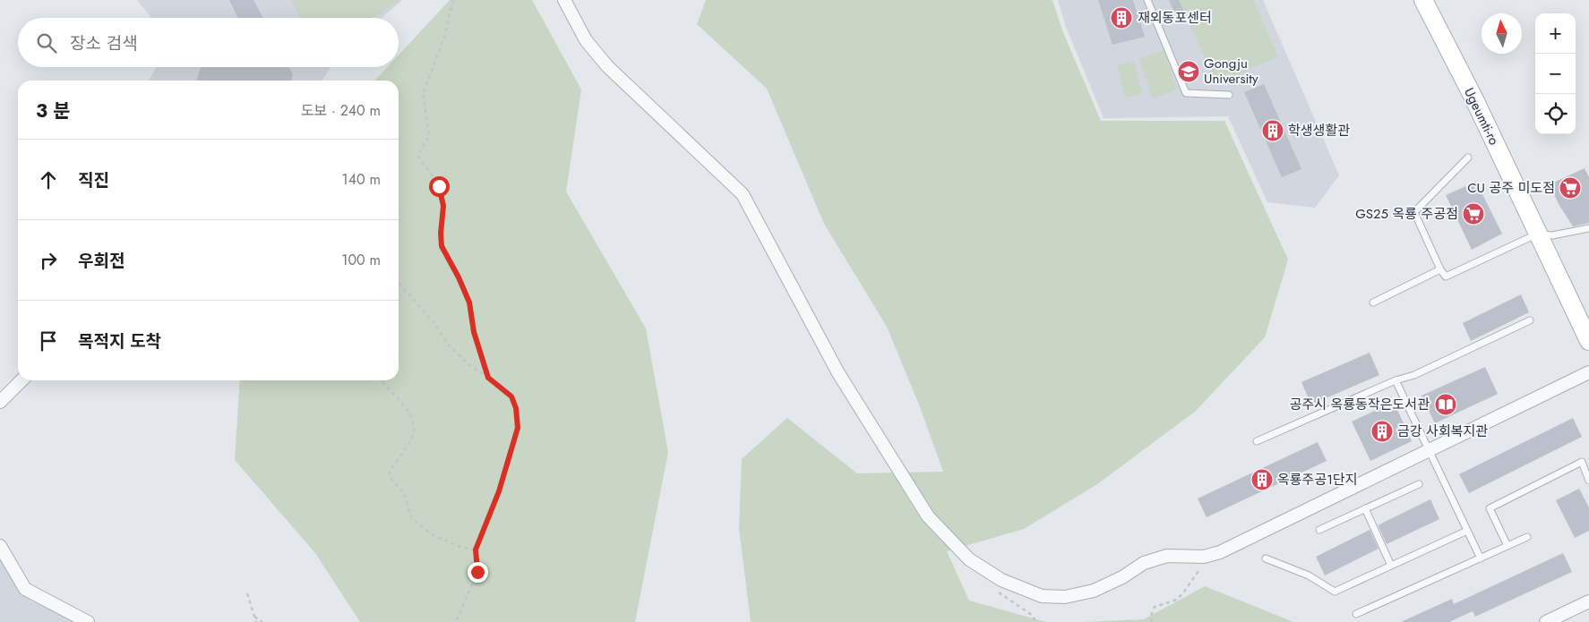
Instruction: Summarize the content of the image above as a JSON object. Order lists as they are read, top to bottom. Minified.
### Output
{"streets":{"main road":["Ugeumti-ro"]},"places":{"building":["재외동포센터","학생생활관","금강 사회복지관","옥룡주공1단지"],"school or university":["Gongju University"],"supermarket":["CU 공주 미도점","GS25 옥룡 주공점"],"library":["공주시 옥룡동작은도서관"]},"north":"top","page":{"map_buttons":["+","−"],"search":"장소 검색","heading":["3 분","도보 · 240 m"],"list":[["직진","140 m"],["우회전","100 m"],"목적지 도착"]}}
